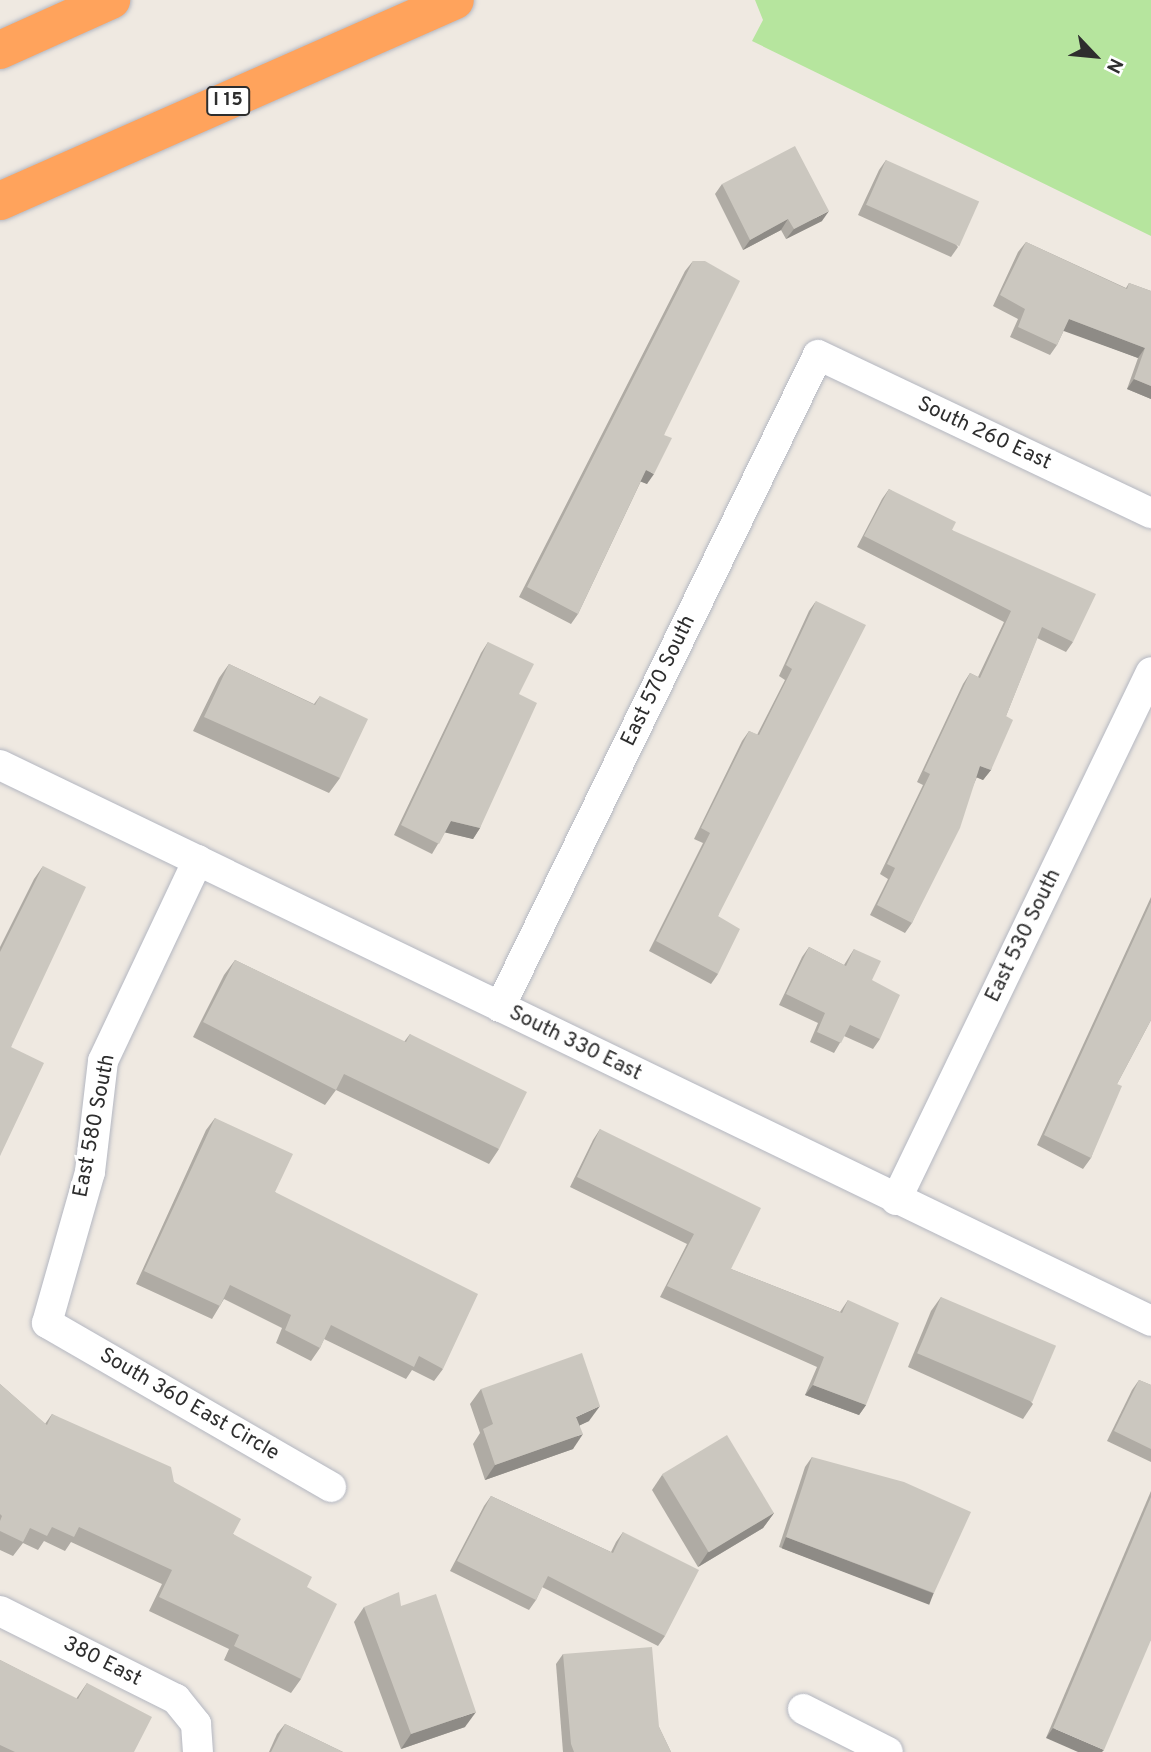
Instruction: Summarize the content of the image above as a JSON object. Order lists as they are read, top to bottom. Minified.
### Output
{"streets":{"highway":["I 15"],"street":["South 260 East","East 570 South","East 530 South","South 330 East","East 580 South","South 360 East Circle","380 East"]},"crossings":[["South 260 East","East 570 South"],["East 570 South","South 330 East"],["East 530 South","South 330 East"],["South 330 East","East 580 South"],["East 580 South","South 360 East Circle"]],"north":"bottom right"}
